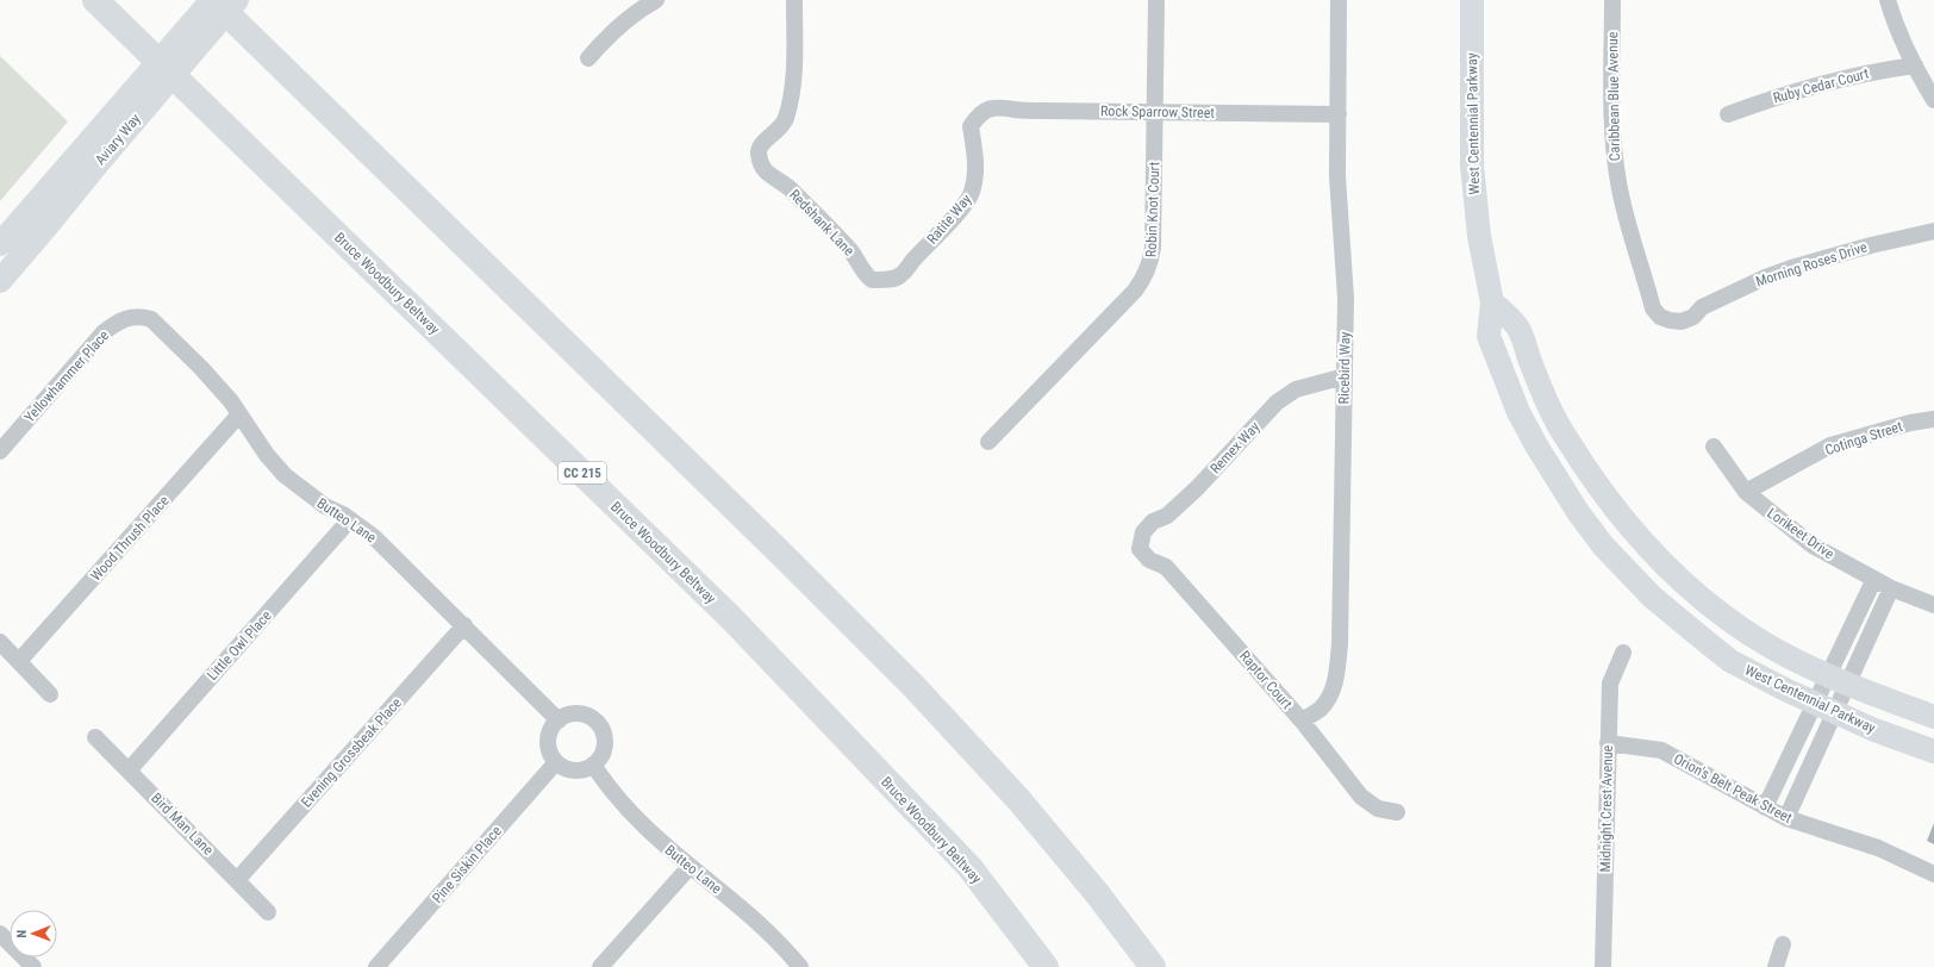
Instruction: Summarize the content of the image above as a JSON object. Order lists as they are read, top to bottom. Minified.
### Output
{"streets":{"highway":["Bruce Woodbury Beltway","CC 215"],"main road":["West Centennial Parkway","Aviary Way"],"street":["Ruby Cedar Court","Caribbean Blue Avenue","Rock Sparrow Street","Robin Knot Court","Ratite Way","Redshank Lane","Morning Roses Drive","Ricebird Way","Yellowhammer Place","Cotinga Street","Remex Way","Butteo Lane","Lorikeet Drive","Wood Thrush Place","Little Owl Place","Raptor Court","Evening Grossbeak Place","Orion's Belt Peak Street","Midnight Crest Avenue","Bird Man Lane","Pine Siskin Place"]},"crossings":[["Caribbean Blue Avenue","Morning Roses Drive"],["Rock Sparrow Street","Robin Knot Court"],["Rock Sparrow Street","Ratite Way"],["Rock Sparrow Street","Ricebird Way"],["Ratite Way","Redshank Lane"],["Ricebird Way","Remex Way"],["Ricebird Way","Raptor Court"],["Yellowhammer Place","Butteo Lane"],["Cotinga Street","Lorikeet Drive"],["Remex Way","Raptor Court"],["Butteo Lane","Wood Thrush Place"],["Butteo Lane","Little Owl Place"],["Butteo Lane","Evening Grossbeak Place"],["Butteo Lane","Pine Siskin Place"],["Little Owl Place","Bird Man Lane"],["Evening Grossbeak Place","Bird Man Lane"],["Orion's Belt Peak Street","Midnight Crest Avenue"]],"north":"left"}
